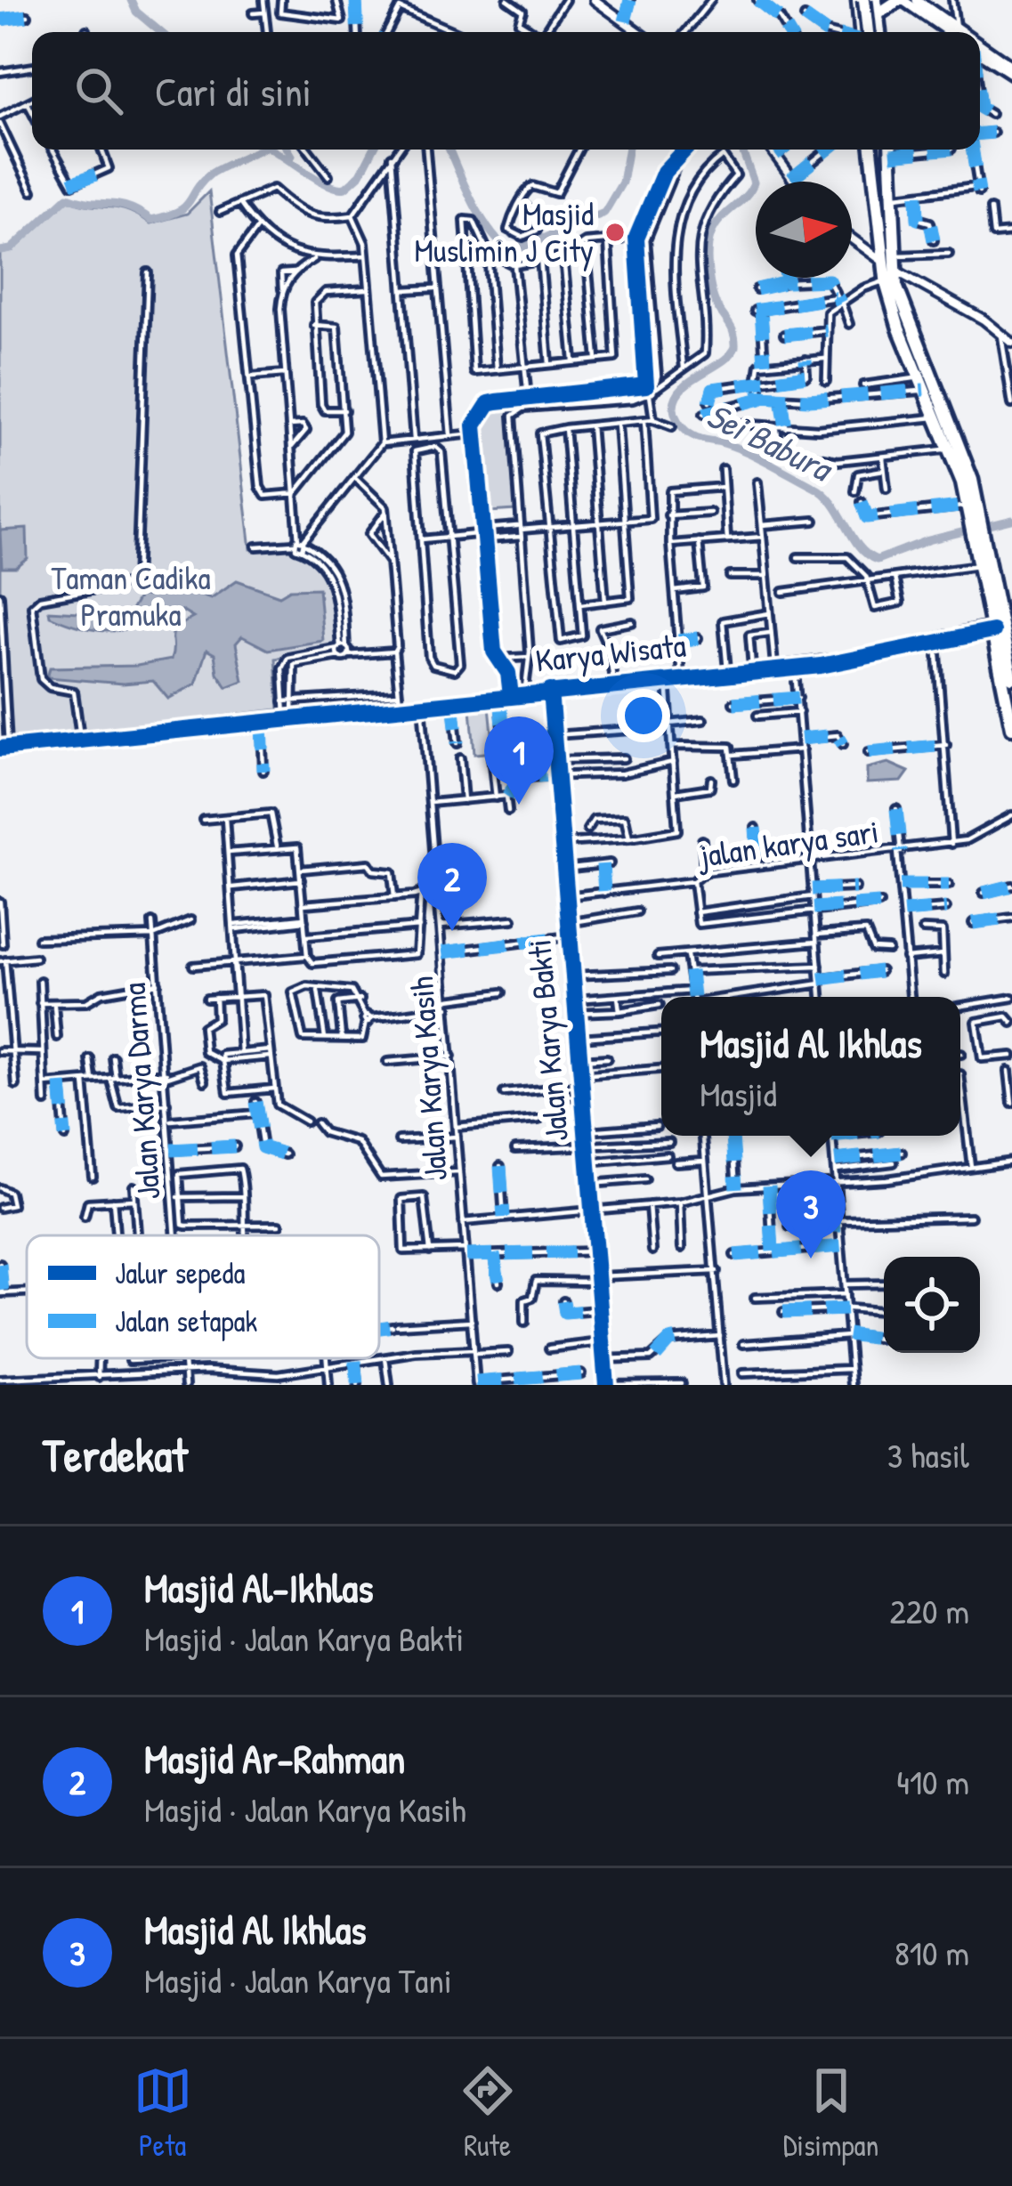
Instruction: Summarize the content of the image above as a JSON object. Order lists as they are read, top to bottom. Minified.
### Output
{"streets":{"street":["Karya Wisata","jalan karya sari","Jalan Karya Bakti","Jalan Karya Kasih","Jalan Karya Darma"]},"crossings":[["Karya Wisata","Jalan Karya Bakti"],["Karya Wisata","Jalan Karya Kasih"],["jalan karya sari","Jalan Karya Bakti"]],"water":["Sei Babura"],"parks":["Taman Cadika Pramuka"],"places":["Masjid Muslimin J City"],"legend":["Jalur sepeda","Jalan setapak"],"north":"right","page":{"search":"Cari di sini","pins":["1","2","3"],"popup":["Masjid Al Ikhlas","Masjid"],"heading":["Terdekat","3 hasil"],"list":[{"mark":"1","name":"Masjid Al-Ikhlas","note":"Masjid · Jalan Karya Bakti","value":"220 m"},{"mark":"2","name":"Masjid Ar-Rahman","note":"Masjid · Jalan Karya Kasih","value":"410 m"},{"mark":"3","name":"Masjid Al Ikhlas","note":"Masjid · Jalan Karya Tani","value":"810 m"}],"nav":["Peta","Rute","Disimpan"]}}
